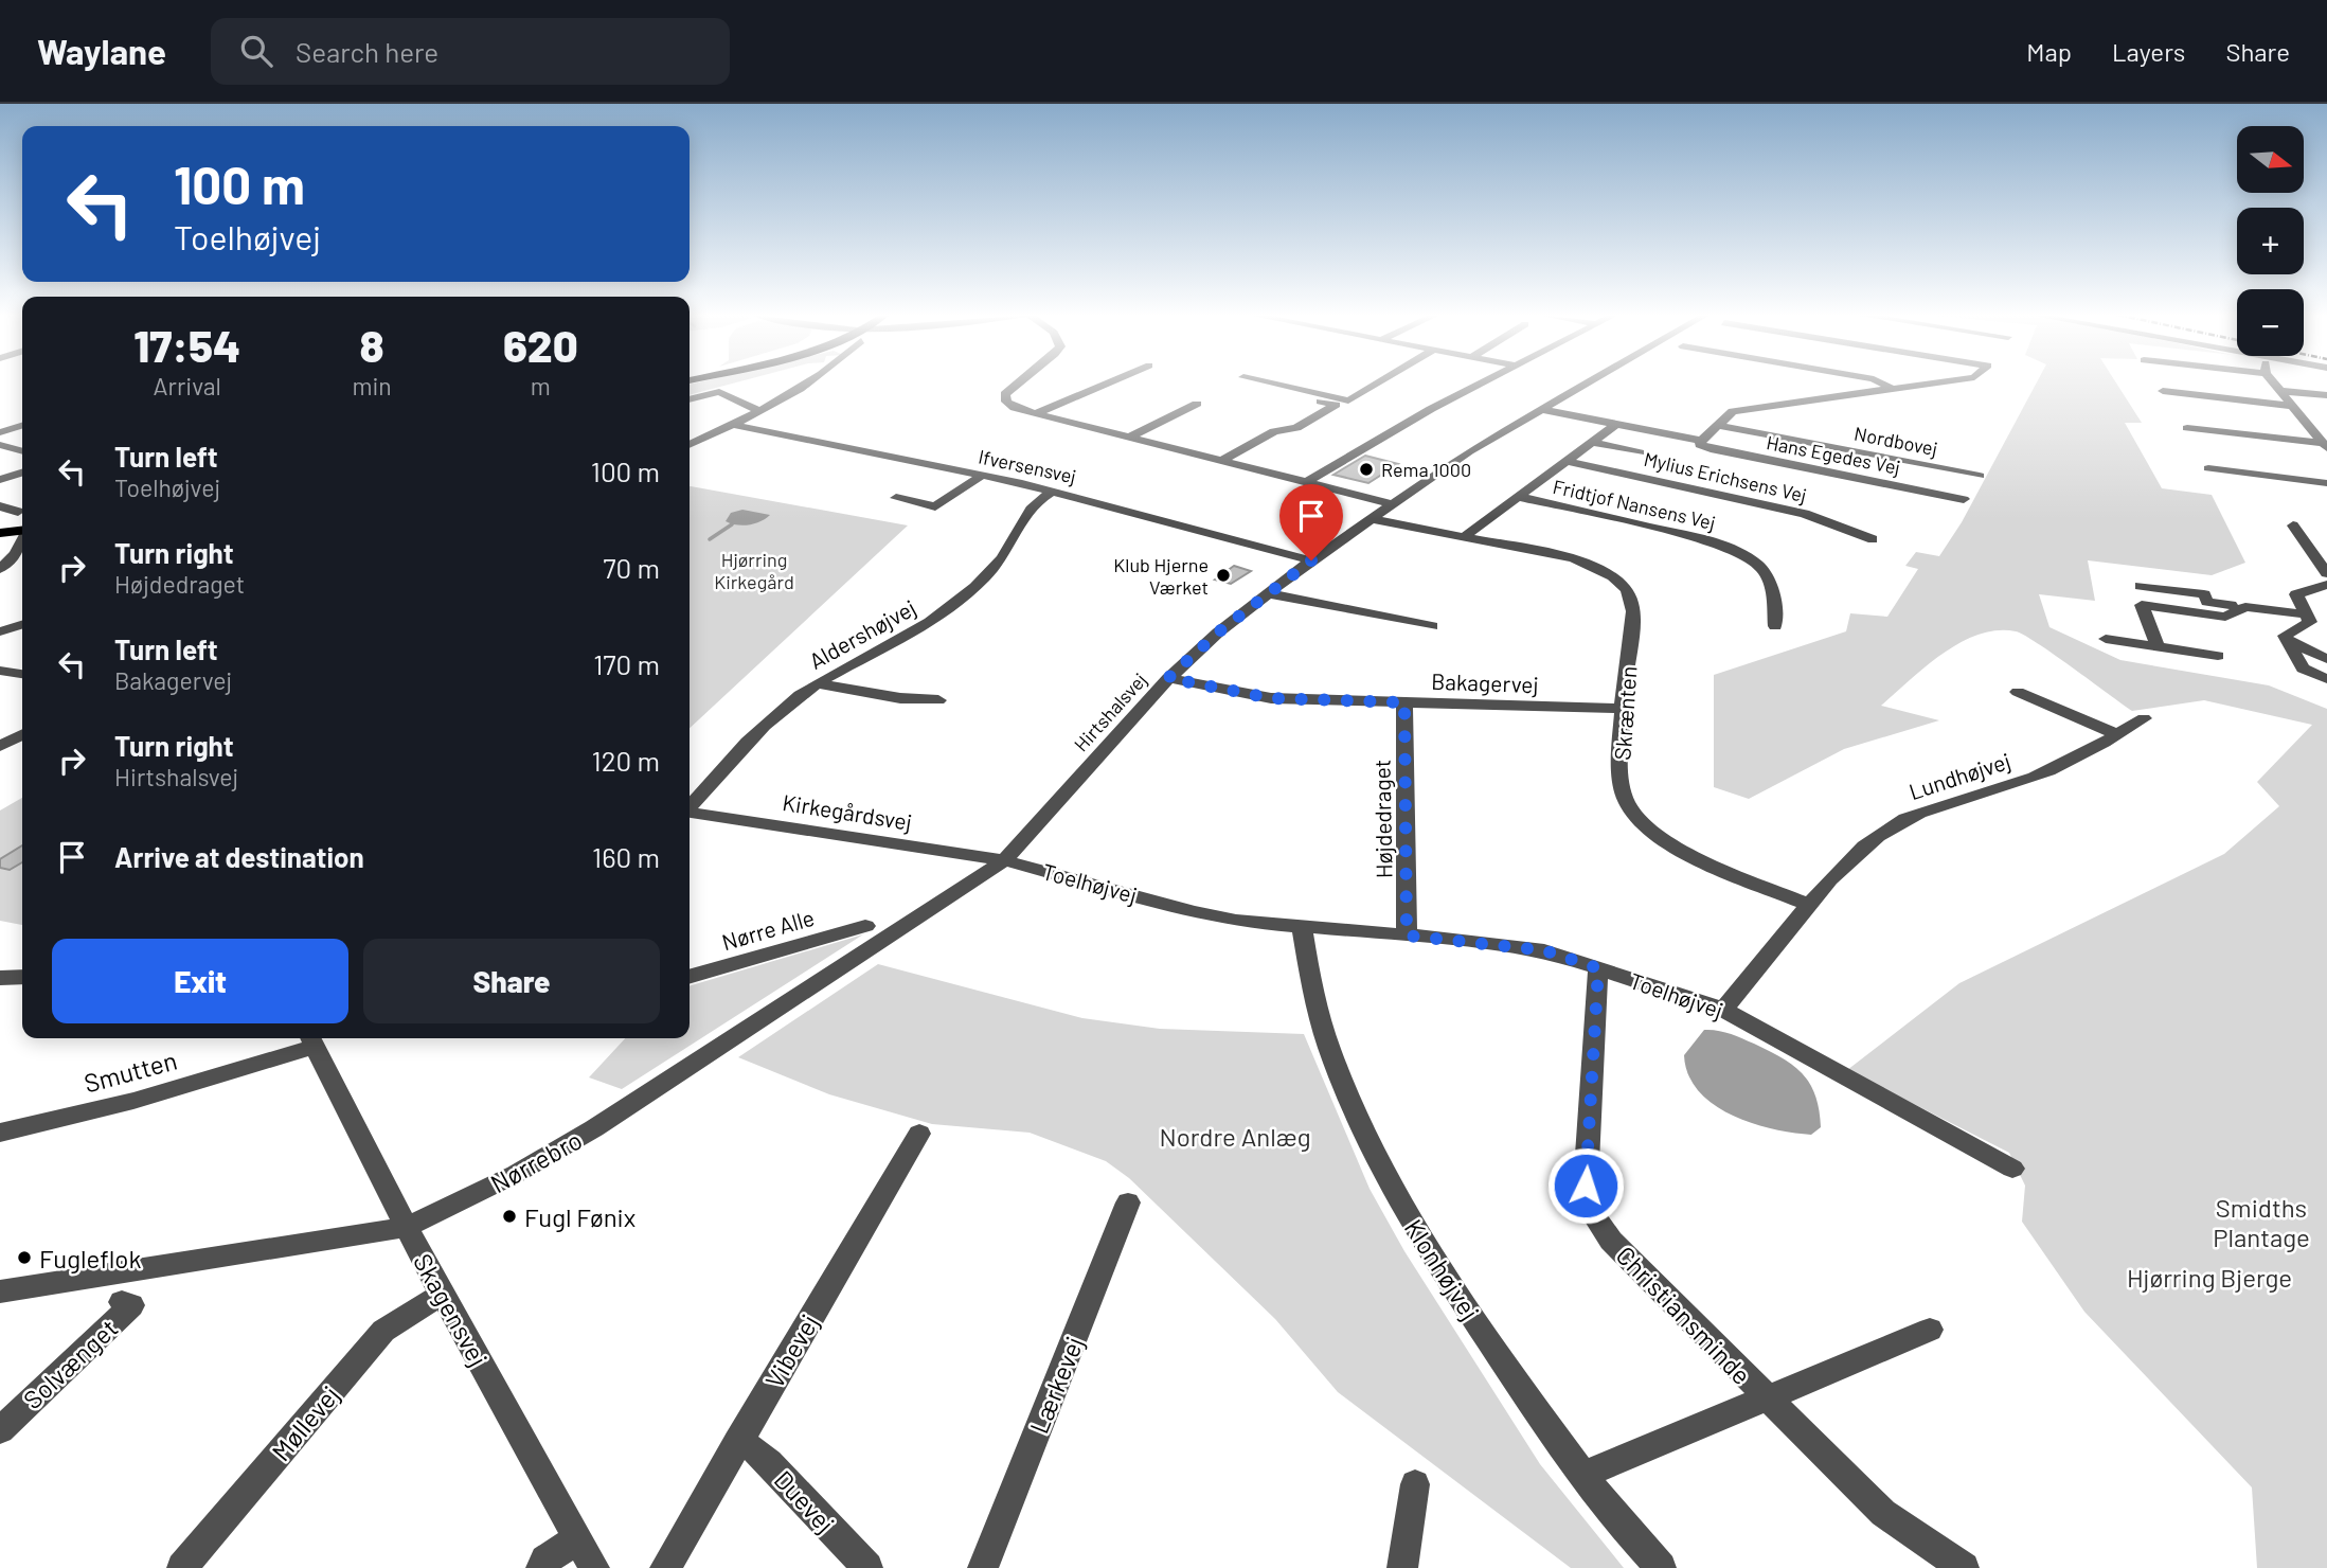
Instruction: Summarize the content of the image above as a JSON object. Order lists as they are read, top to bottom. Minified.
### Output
{"streets":{"street":["Nordbovej","Hans Egedes Vej","Ifversensvej","Mylius Erichsens Vej","Fridtjof Nansens Vej","Aldershøjvej","Bakagervej","Hirtshalsvej","Skrænten","Lundhøjvej","Kirkegårdsvej","Højdedraget","Toelhøjvej","Nørre Alle","Smutten","Nørrebro","Klonhøjvej","Skagensvej","Christiansminde","Vibevej","Solvænget","Lærkevej","Møllevej","Duevej"]},"crossings":[["Nordbovej","Hans Egedes Vej"],["Ifversensvej","Aldershøjvej"],["Ifversensvej","Hirtshalsvej"],["Bakagervej","Hirtshalsvej"],["Bakagervej","Skrænten"],["Bakagervej","Højdedraget"],["Hirtshalsvej","Skrænten"],["Hirtshalsvej","Kirkegårdsvej"],["Hirtshalsvej","Toelhøjvej"],["Hirtshalsvej","Nørrebro"],["Skrænten","Lundhøjvej"],["Kirkegårdsvej","Toelhøjvej"],["Kirkegårdsvej","Nørrebro"],["Højdedraget","Toelhøjvej"],["Toelhøjvej","Nørrebro"],["Toelhøjvej","Klonhøjvej"],["Toelhøjvej","Christiansminde"],["Smutten","Skagensvej"],["Nørrebro","Skagensvej"],["Klonhøjvej","Christiansminde"],["Skagensvej","Møllevej"],["Vibevej","Duevej"]],"parks":["Hjørring Kirkegård","Nordre Anlæg","Smidths Plantage","Hjørring Bjerge"],"places":["Rema 1000","Klub Hjerne Værket","Fugl Fønix","Fugleflok"],"north":"right","page":{"header":"Waylane","search":"Search here","nav":["Map","Layers","Share"],"map_buttons":["+","−"],"turn":["100 m","Toelhøjvej"],"eta":["17:54","Arrival","8","min","620","m"],"list":[{"name":"Turn left","note":"Toelhøjvej","value":"100 m"},{"name":"Turn right","note":"Højdedraget","value":"70 m"},{"name":"Turn left","note":"Bakagervej","value":"170 m"},{"name":"Turn right","note":"Hirtshalsvej","value":"120 m"},{"name":"Arrive at destination","value":"160 m"}],"buttons":["Exit","Share"]}}
